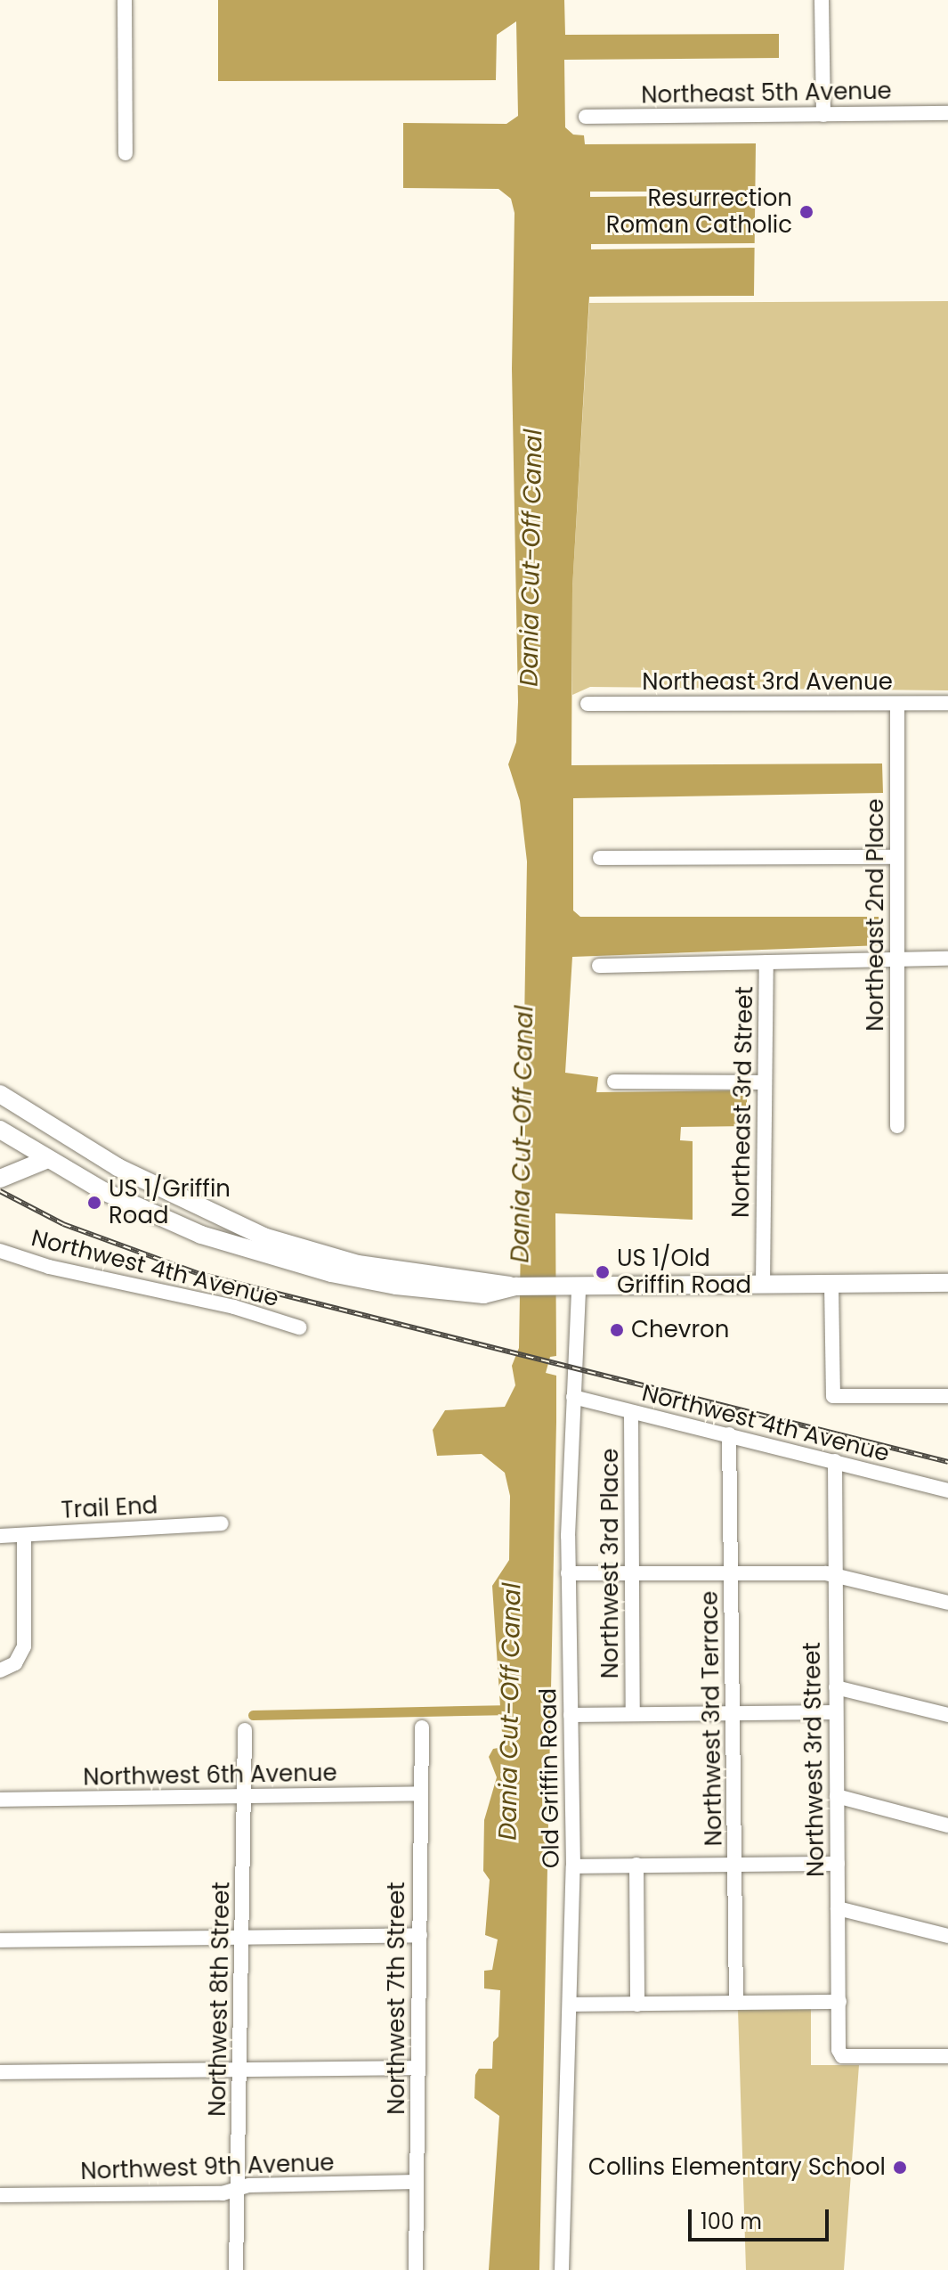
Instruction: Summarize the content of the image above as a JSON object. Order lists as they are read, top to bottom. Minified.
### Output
{"streets":{"street":["Northeast 5th Avenue","Northeast 3rd Avenue","Northeast 2nd Place","Northeast 3rd Street","Northwest 4th Avenue","Trail End","Northwest 3rd Place","Northwest 3rd Terrace","Northwest 3rd Street","Northwest 6th Avenue","Old Griffin Road","Northwest 7th Street","Northwest 8th Street","Northwest 9th Avenue"]},"crossings":[["Northeast 3rd Avenue","Northeast 2nd Place"],["Northwest 4th Avenue","Northwest 3rd Place"],["Northwest 4th Avenue","Northwest 3rd Terrace"],["Northwest 4th Avenue","Northwest 3rd Street"],["Northwest 4th Avenue","Old Griffin Road"],["Northwest 6th Avenue","Northwest 7th Street"],["Northwest 6th Avenue","Northwest 8th Street"],["Northwest 7th Street","Northwest 9th Avenue"],["Northwest 8th Street","Northwest 9th Avenue"]],"water":["Dania Cut-Off Canal"],"places":["Resurrection Roman Catholic","US 1/Griffin Road","US 1/Old Griffin Road","Chevron","Collins Elementary School"],"scale_bar":"100 m"}
